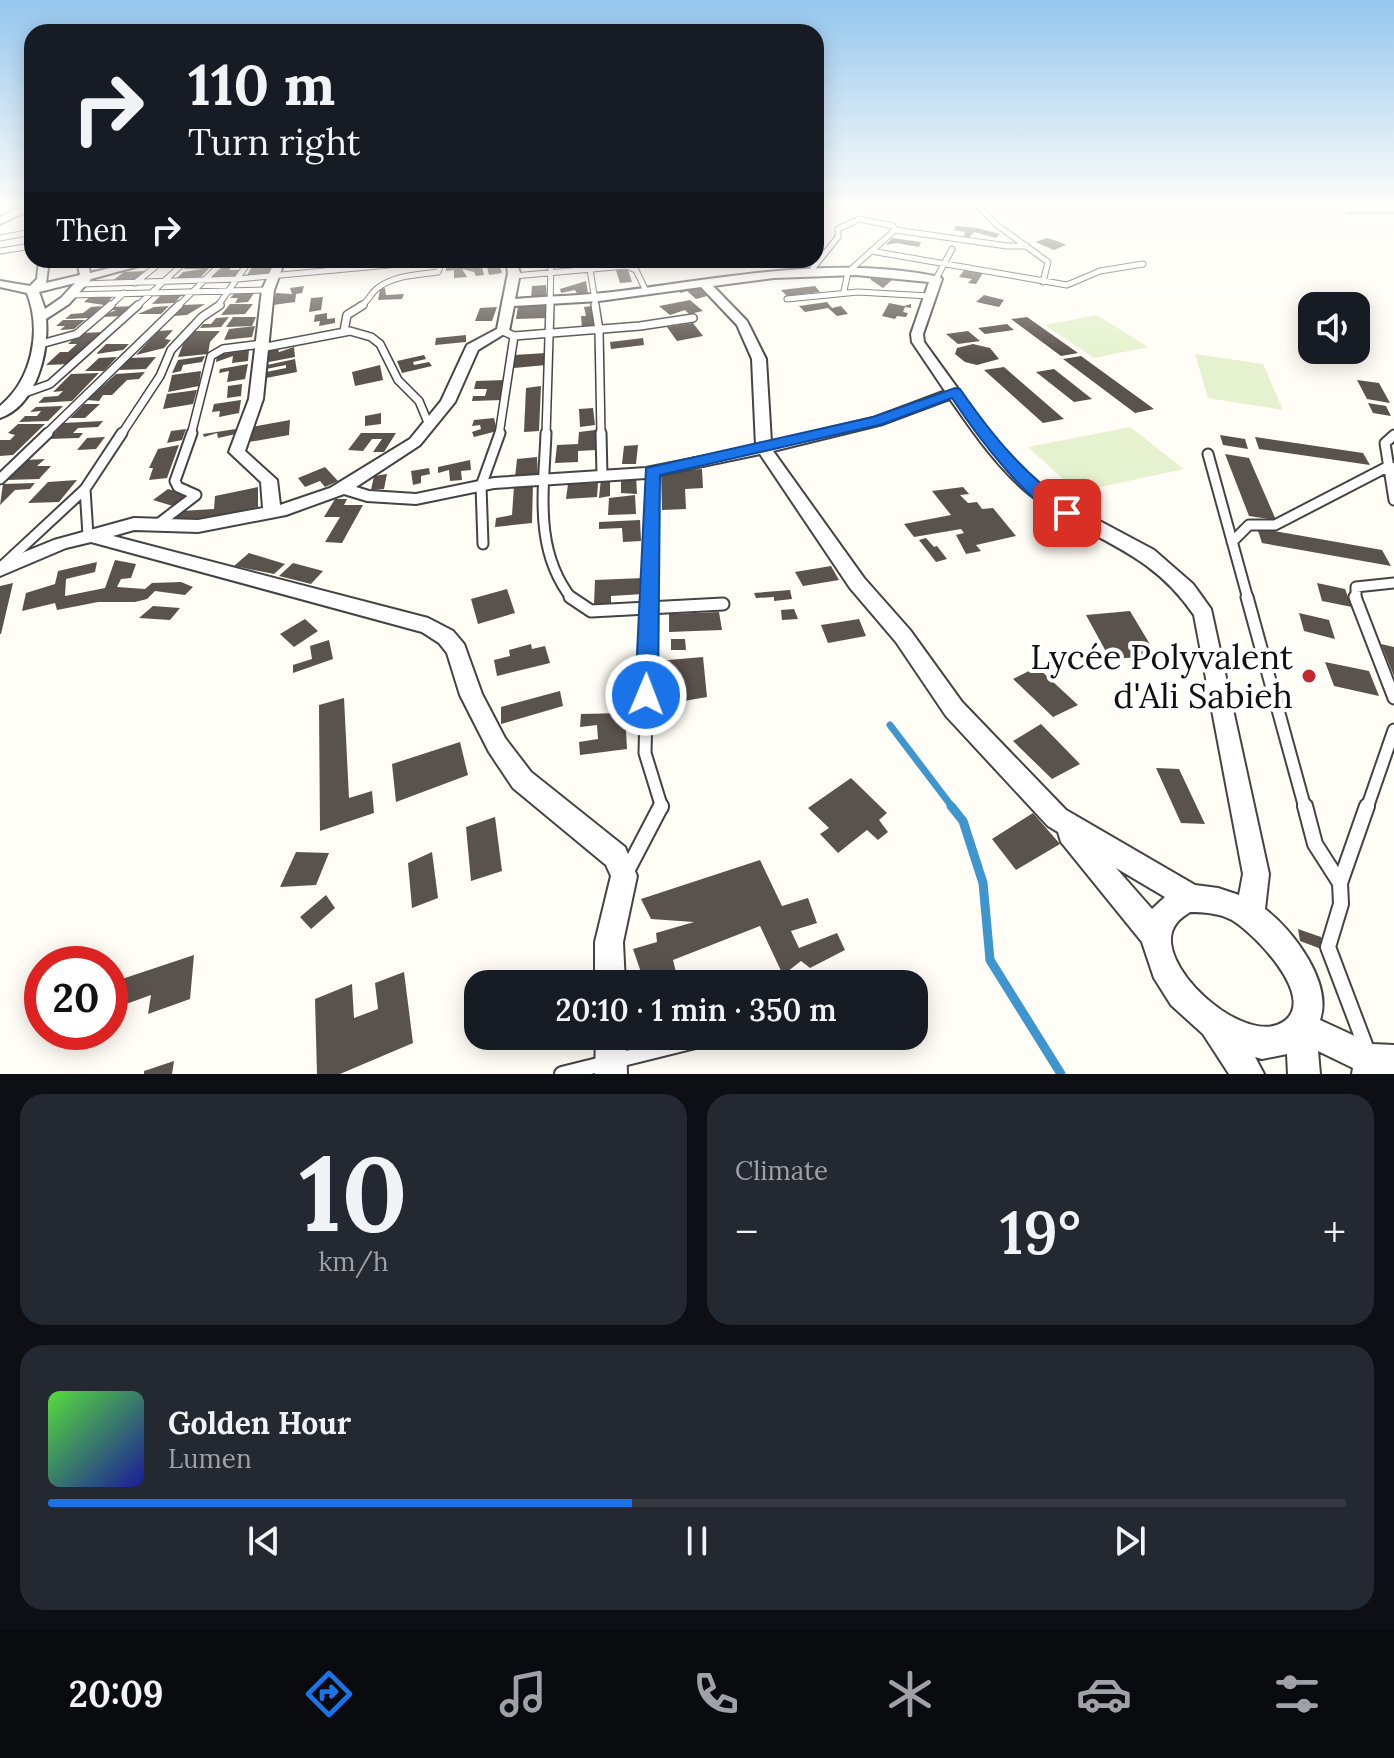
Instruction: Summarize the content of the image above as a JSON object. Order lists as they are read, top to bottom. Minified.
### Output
{"places":["Lycée Polyvalent d'Ali Sabieh"],"page":{"turn":["110 m","Turn right"],"then":"Then","limit":"20","trip":"20:10 · 1 min · 350 m","tile":[["10","km/h"],"Climate"],"heat":["−","19°","+"],"song":["Golden Hour","Lumen"],"tabs":"20:09"}}
